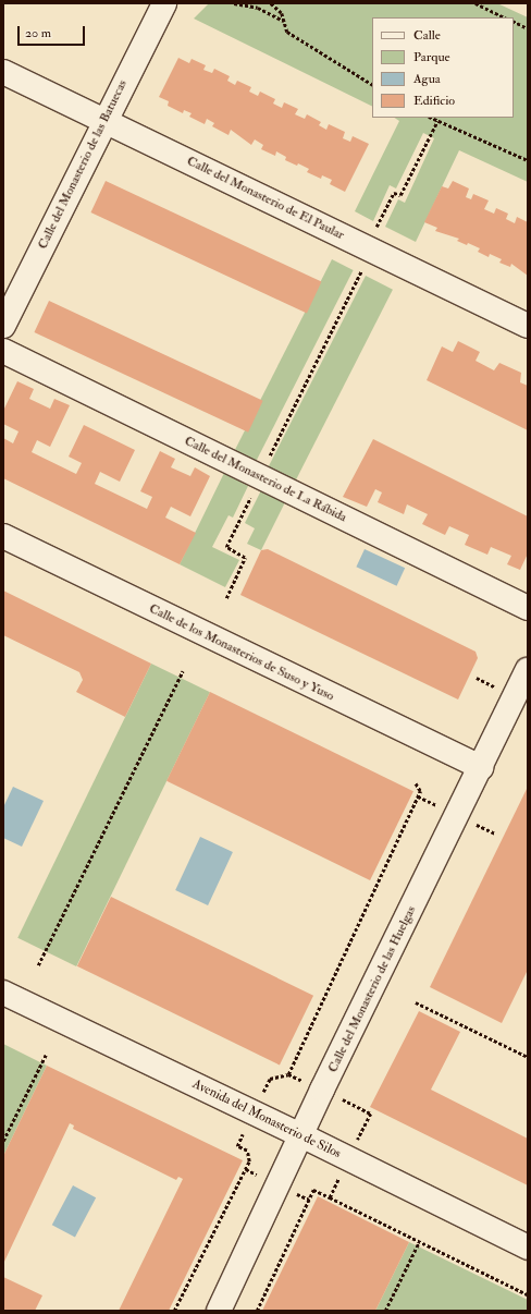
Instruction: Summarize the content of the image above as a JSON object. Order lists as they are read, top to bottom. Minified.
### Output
{"streets":{"street":["Calle del Monasterio de las Batuecas","Calle del Monasterio de El Paular","Calle del Monasterio de La Rábida","Calle de los Monasterios de Suso y Yuso","Calle del Monasterio de las Huelgas","Avenida del Monasterio de Silos"]},"crossings":[["Calle del Monasterio de las Batuecas","Calle del Monasterio de El Paular"],["Calle de los Monasterios de Suso y Yuso","Calle del Monasterio de las Huelgas"],["Calle del Monasterio de las Huelgas","Avenida del Monasterio de Silos"]],"legend":["Calle","Parque","Agua","Edificio"],"scale_bar":"20 m"}
